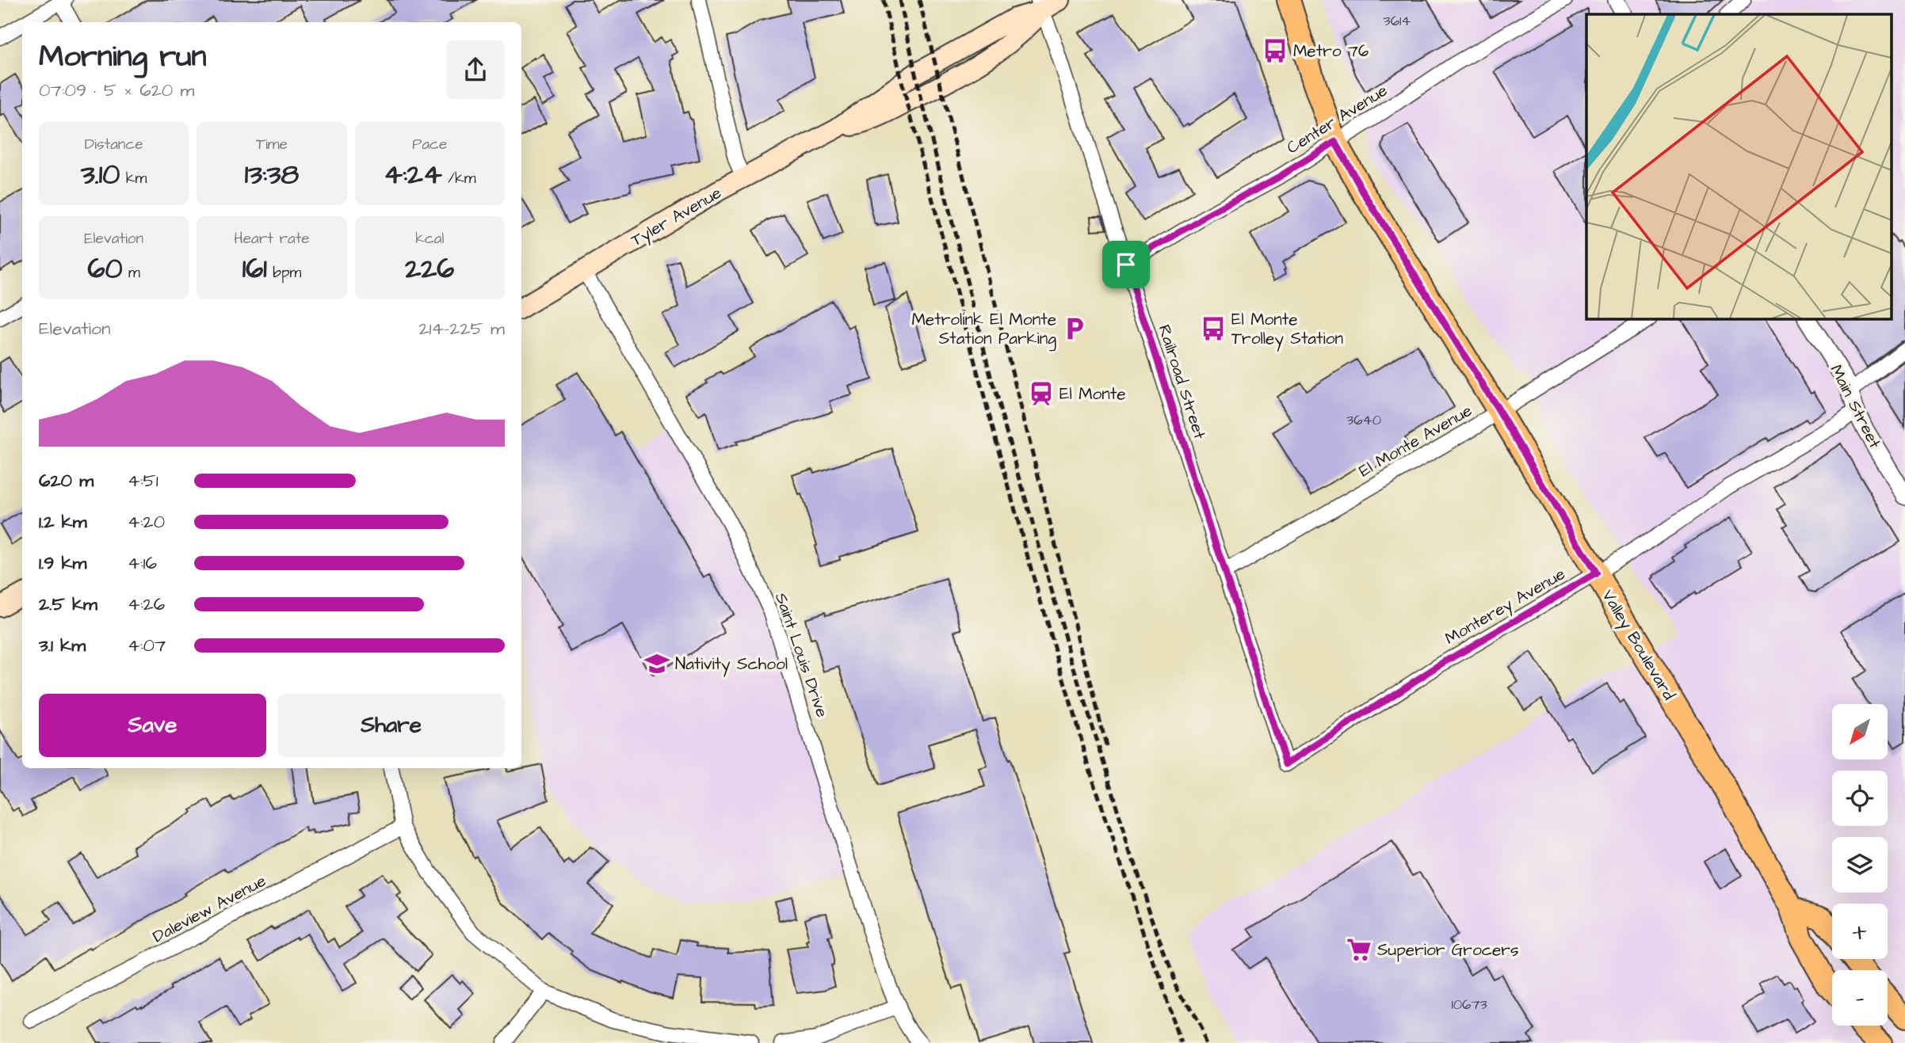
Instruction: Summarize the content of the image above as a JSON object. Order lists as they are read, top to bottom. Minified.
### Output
{"streets":{"main road":["Tyler Avenue","Valley Boulevard"],"street":["Center Avenue","Railroad Street","Main Street","El Monte Avenue","Monterey Avenue","Saint Louis Drive","Daleview Avenue"]},"crossings":[["Center Avenue","Railroad Street"],["Center Avenue","Valley Boulevard"],["Tyler Avenue","Railroad Street"],["Tyler Avenue","Saint Louis Drive"],["Railroad Street","El Monte Avenue"],["Railroad Street","Monterey Avenue"],["Main Street","Monterey Avenue"],["El Monte Avenue","Valley Boulevard"],["Monterey Avenue","Valley Boulevard"]],"places":{"bus stop":["Metro 76","El Monte Trolley Station"],"parking":["Metrolink El Monte Station Parking"],"station":["El Monte"],"school or university":["Nativity School"],"supermarket":["Superior Grocers"]},"house_numbers":["3614","3640","10673"],"north":"bottom left","page":{"heading":["Morning run","07:09 · 5 × 620 m"],"stats":[["Distance","3.10 km"],["Time","13:38"],["Pace","4:24 /km"],["Elevation","60 m"],["Heart rate","161 bpm"],["kcal","226"]],"chart":["Elevation","214–225 m"],"list":[{"name":"620 m","note":"4:51"},{"name":"1.2 km","note":"4:20"},{"name":"1.9 km","note":"4:16"},{"name":"2.5 km","note":"4:26"},{"name":"3.1 km","note":"4:07"}],"buttons":["Save","Share"],"map_buttons":["+","−"]}}
